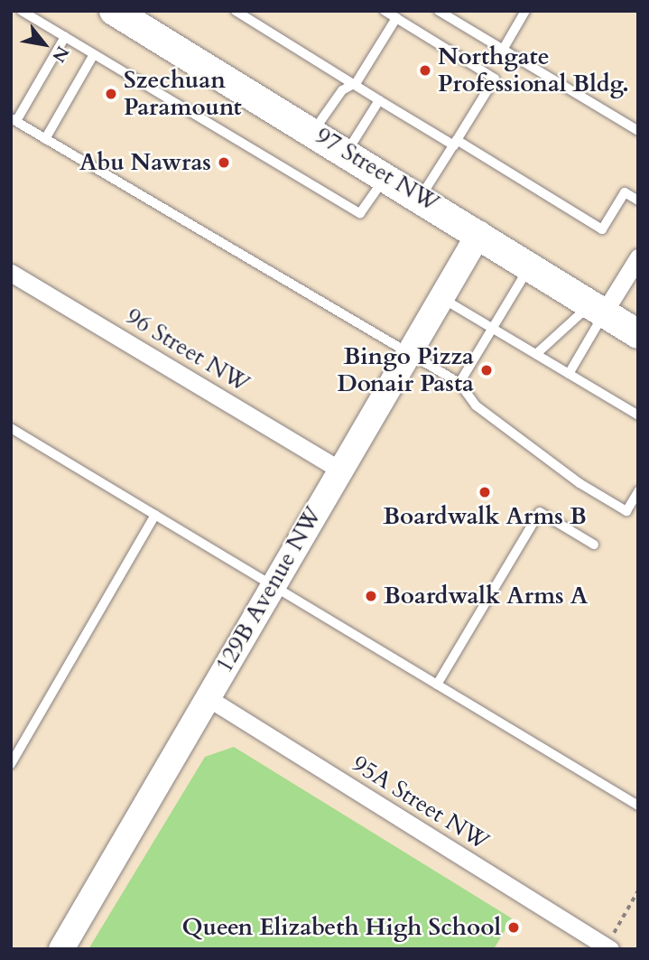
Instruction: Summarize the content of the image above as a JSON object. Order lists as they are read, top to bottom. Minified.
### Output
{"streets":{"main road":["97 Street NW"],"street":["96 Street NW","129B Avenue NW","95A Street NW"]},"crossings":[["97 Street NW","129B Avenue NW"],["96 Street NW","129B Avenue NW"],["129B Avenue NW","95A Street NW"]],"places":["Northgate Professional Bldg.","Szechuan Paramount","Abu Nawras","Bingo Pizza Donair Pasta","Boardwalk Arms B","Boardwalk Arms A","Queen Elizabeth High School"],"north":"bottom right"}
